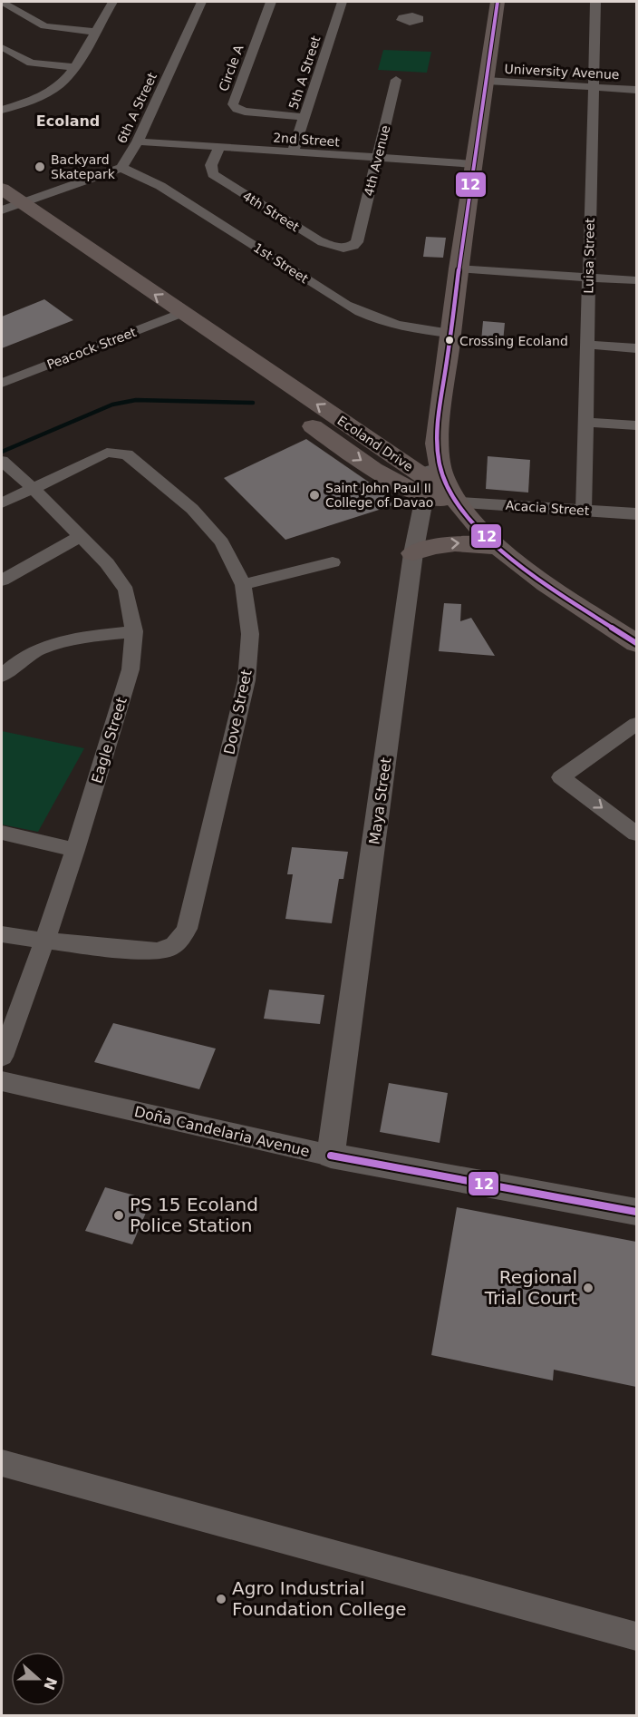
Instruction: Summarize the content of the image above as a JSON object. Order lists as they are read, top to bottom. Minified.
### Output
{"streets":{"main road":["Ecoland Drive"],"street":["Circle A","University Avenue","5th A Street","6th A Street","2nd Street","4th Avenue","4th Street","Luisa Street","1st Street","Peacock Street","Acacia Street","Dove Street","Eagle Street","Maya Street","Doña Candelaria Avenue"]},"crossings":[["Circle A","5th A Street"],["University Avenue","Luisa Street"],["5th A Street","2nd Street"],["6th A Street","2nd Street"],["6th A Street","1st Street"],["2nd Street","4th Avenue"],["2nd Street","4th Street"],["4th Avenue","4th Street"],["Luisa Street","Acacia Street"],["Peacock Street","Ecoland Drive"],["Ecoland Drive","Acacia Street"],["Ecoland Drive","Maya Street"],["Dove Street","Eagle Street"],["Maya Street","Doña Candelaria Avenue"]],"districts":["Ecoland"],"places":["Backyard Skatepark","Crossing Ecoland","Saint John Paul II College of Davao","PS 15 Ecoland Police Station","Regional Trial Court","Agro Industrial Foundation College"],"lines":["transit line 12"],"north":"right"}
